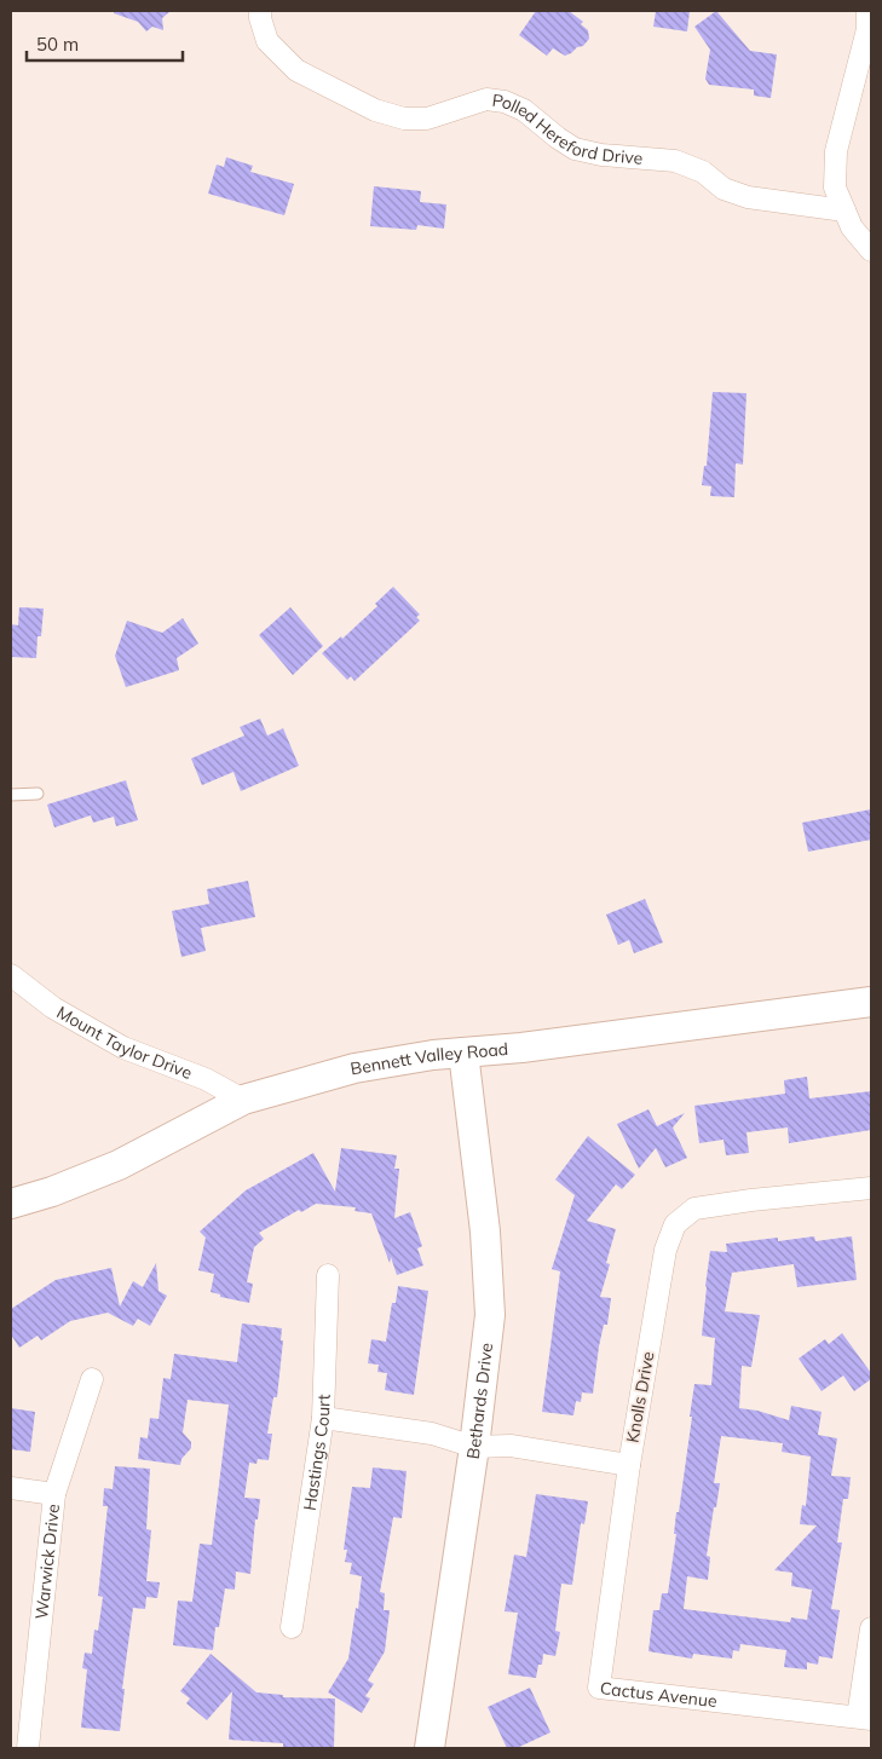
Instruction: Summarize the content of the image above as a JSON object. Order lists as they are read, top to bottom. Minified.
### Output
{"streets":{"street":["Polled Hereford Drive","Mount Taylor Drive","Bennett Valley Road","Knolls Drive","Bethards Drive","Hastings Court","Warwick Drive","Cactus Avenue"]},"crossings":[["Mount Taylor Drive","Bennett Valley Road"],["Bennett Valley Road","Bethards Drive"],["Knolls Drive","Bethards Drive"],["Knolls Drive","Hastings Court"],["Knolls Drive","Cactus Avenue"]],"scale_bar":"50 m"}
